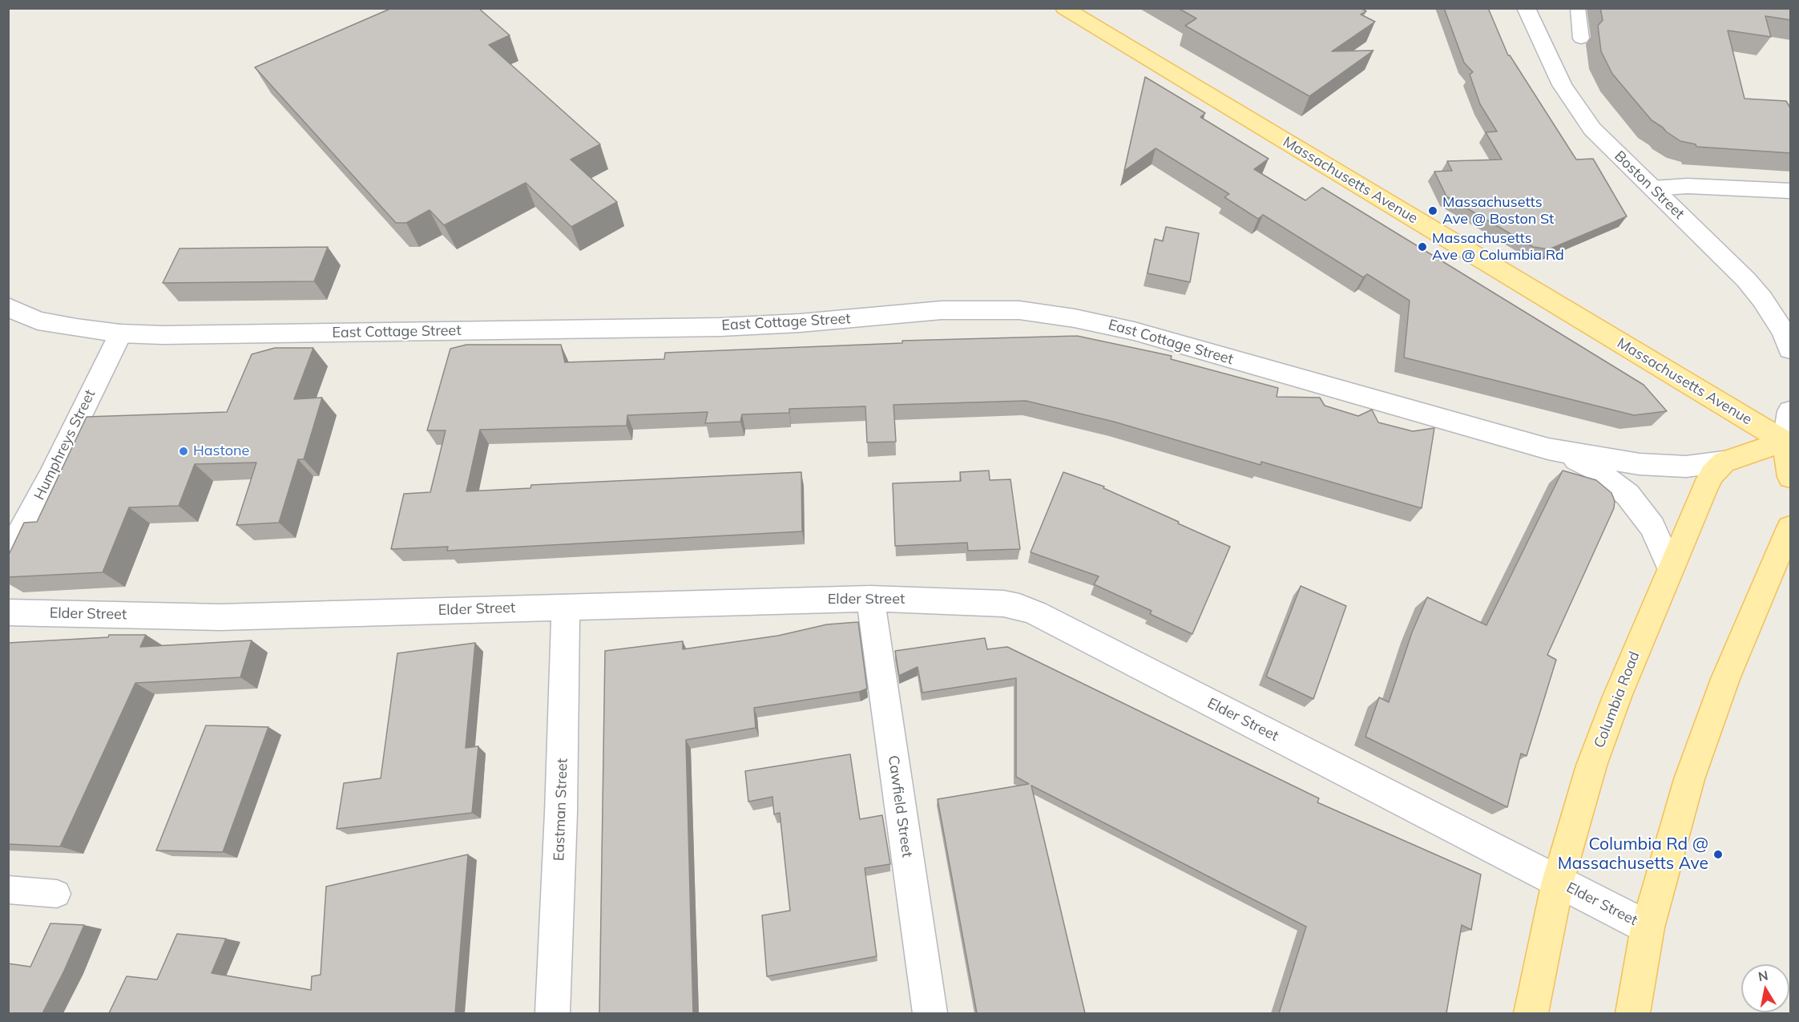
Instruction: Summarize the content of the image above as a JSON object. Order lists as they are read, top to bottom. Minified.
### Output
{"streets":{"main road":["Massachusetts Avenue","Columbia Road"],"street":["Boston Street","East Cottage Street","Humphreys Street","Elder Street","Cawfield Street","Eastman Street"]},"crossings":[["East Cottage Street","Humphreys Street"],["East Cottage Street","Columbia Road"],["Elder Street","Columbia Road"],["Elder Street","Cawfield Street"],["Elder Street","Eastman Street"]],"places":["Massachusetts Ave @ Boston St","Massachusetts Ave @ Columbia Rd","Hastone","Columbia Rd @ Massachusetts Ave"],"north":"top"}
